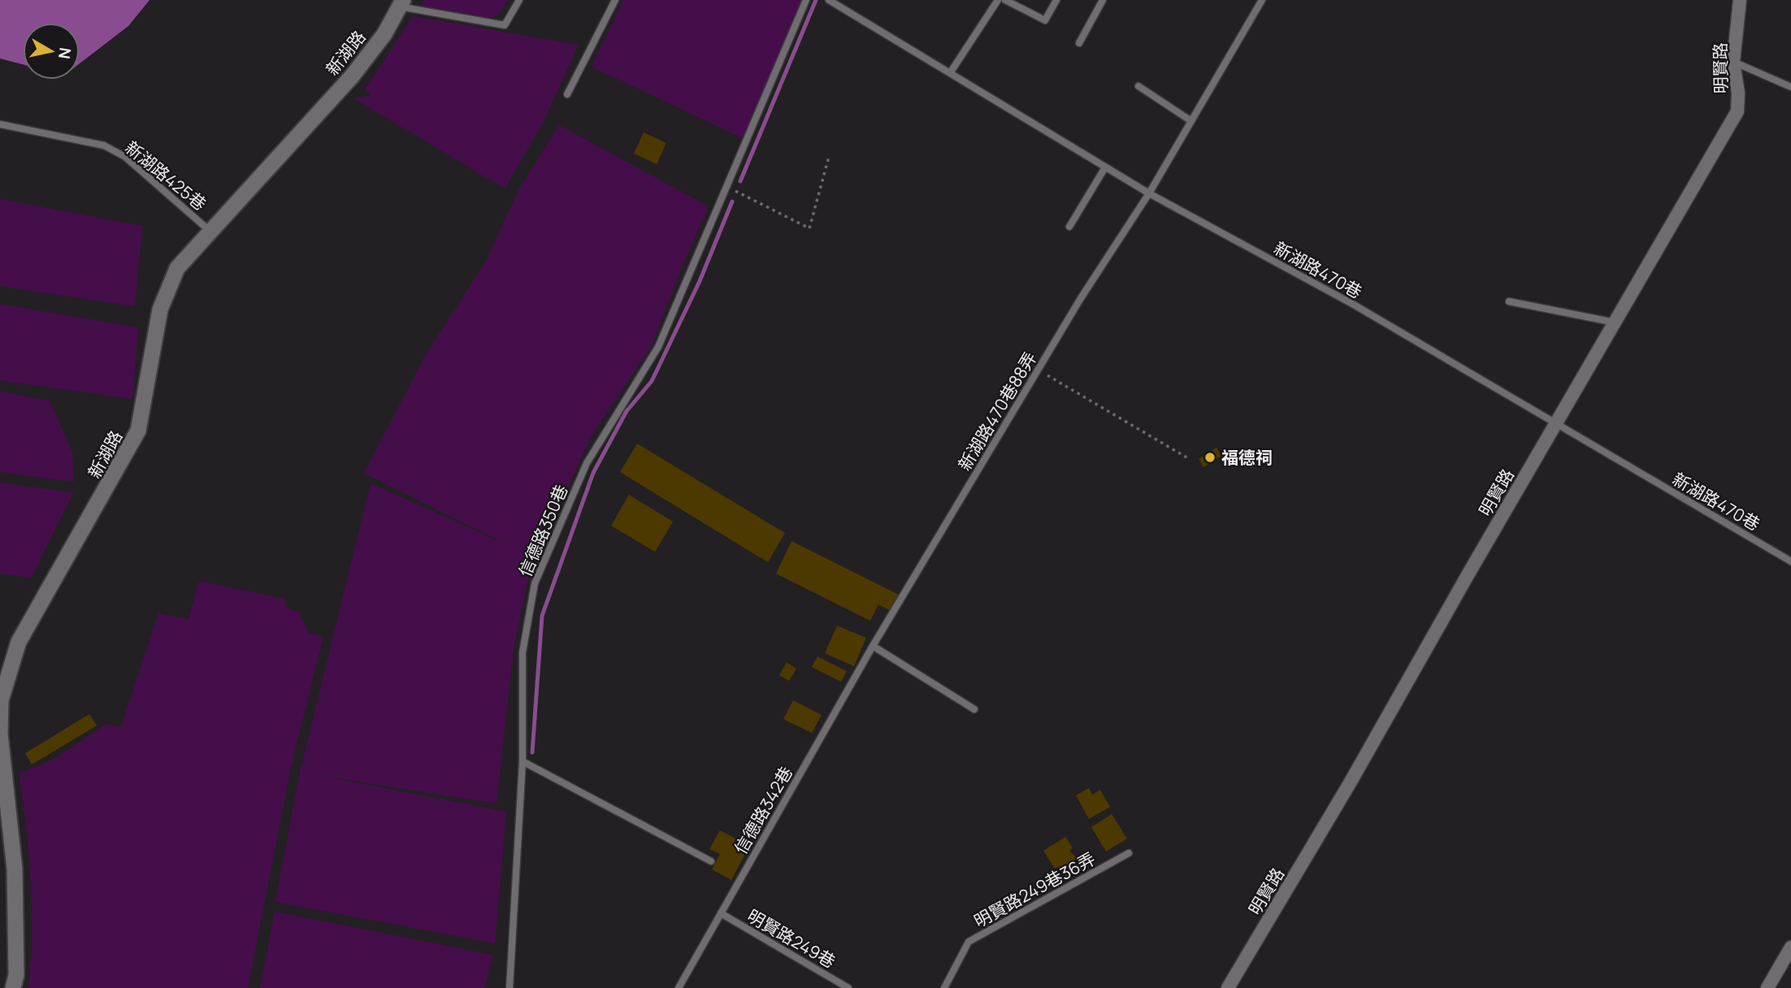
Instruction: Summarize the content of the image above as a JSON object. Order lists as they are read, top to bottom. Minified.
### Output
{"streets":{"street":["新湖路","明賢路"],"lane":["新湖路425巷","新湖路470巷","新湖路470巷88弄","信德路350巷","信德路342巷","明賢路249巷36弄","明賢路249巷"]},"crossings":[["新湖路","新湖路425巷"],["明賢路","新湖路470巷"],["新湖路470巷","新湖路470巷88弄"],["新湖路470巷88弄","信德路342巷"],["信德路342巷","明賢路249巷"]],"places":["福德祠"],"north":"right"}
